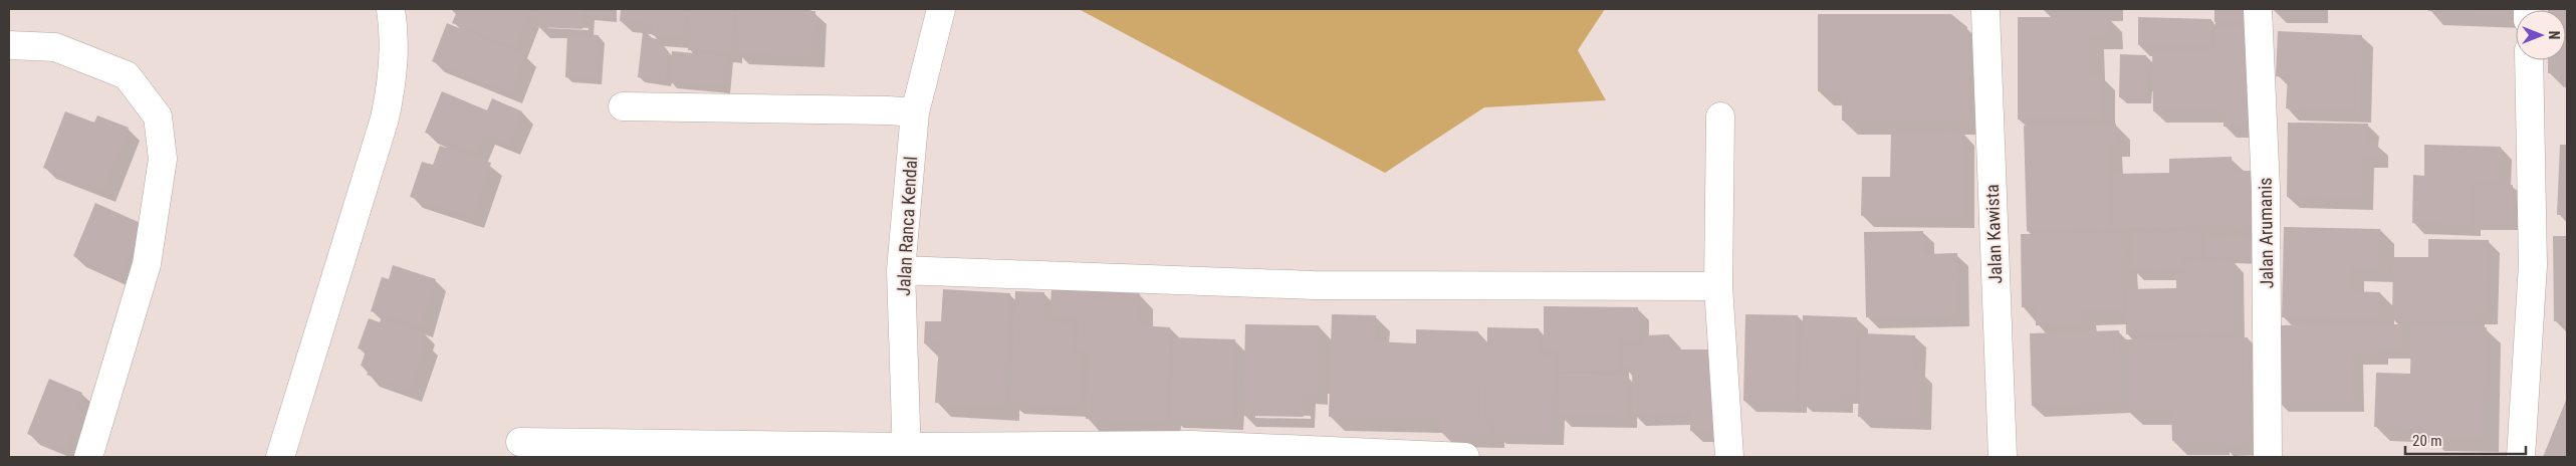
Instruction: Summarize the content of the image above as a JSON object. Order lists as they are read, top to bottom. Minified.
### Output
{"streets":{"street":["Jalan Ranca Kendal","Jalan Arumanis","Jalan Kawista"]},"scale_bar":"20 m","north":"right"}
